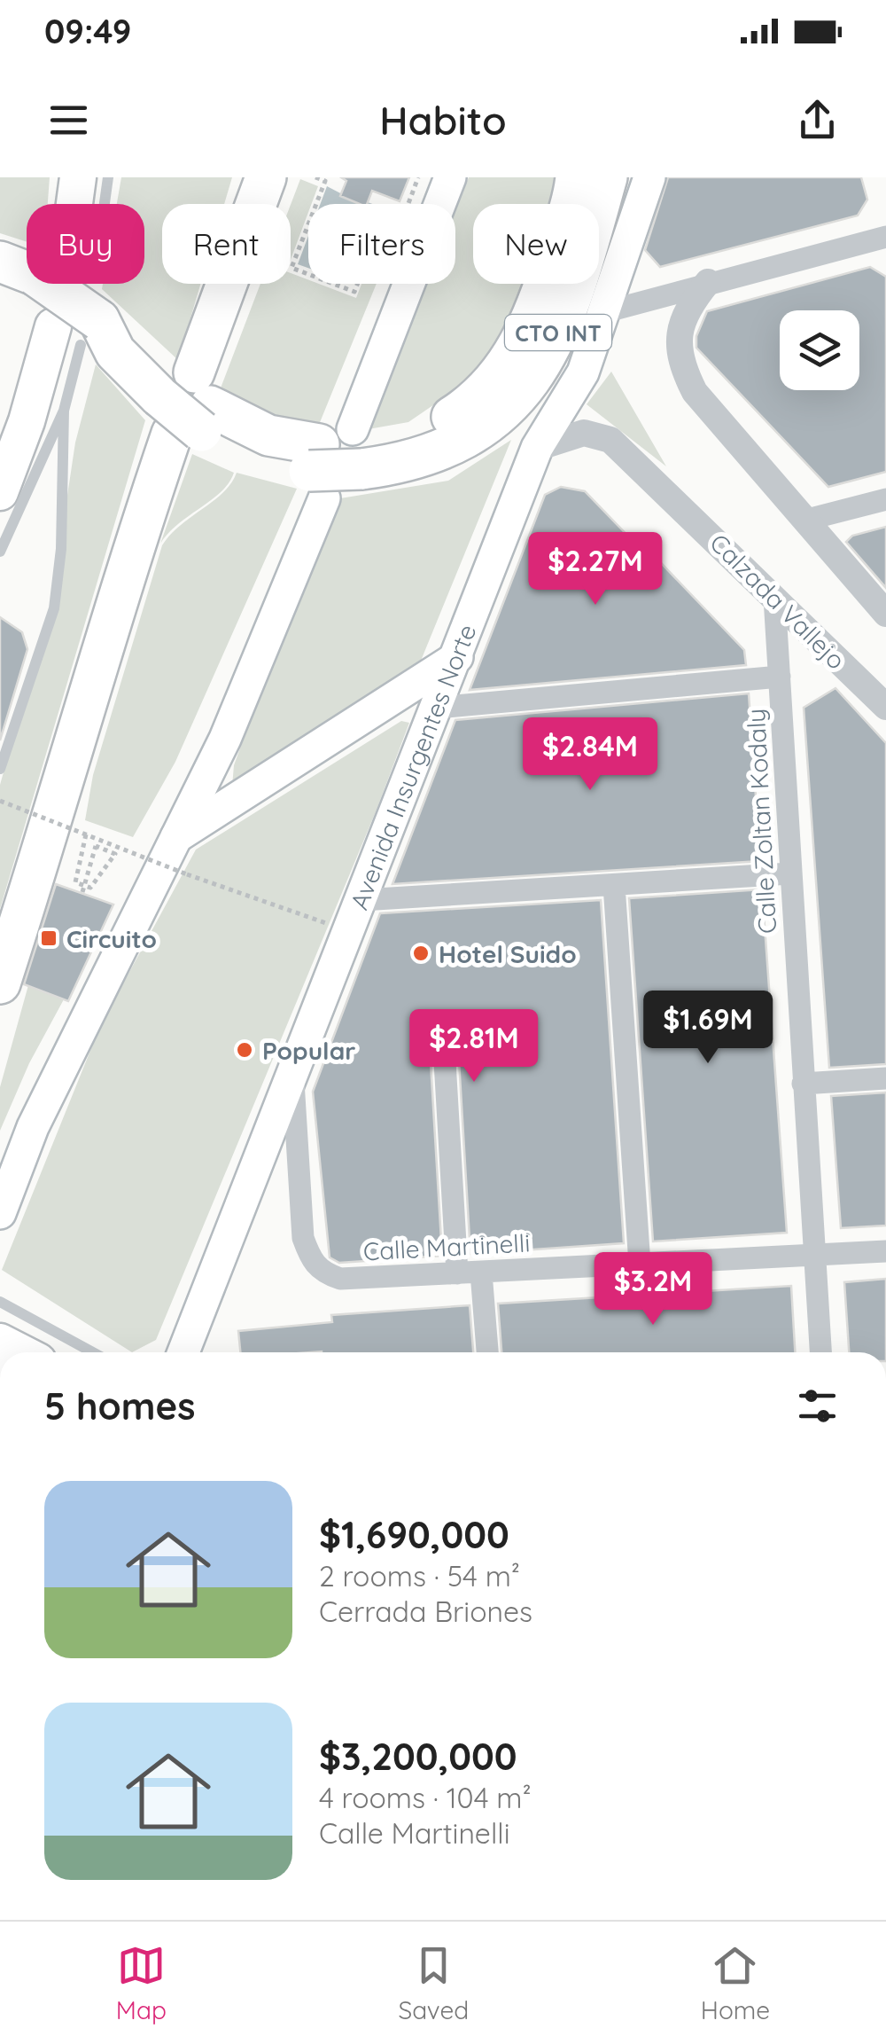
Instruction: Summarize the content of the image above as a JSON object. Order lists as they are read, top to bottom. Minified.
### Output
{"streets":{"highway":["CTO INT"],"main road":["Avenida Insurgentes Norte"],"street":["Calzada Vallejo","Calle Zoltan Kodaly","Calle Martinelli"]},"crossings":[["Calzada Vallejo","Avenida Insurgentes Norte"],["Calzada Vallejo","Calle Zoltan Kodaly"],["Avenida Insurgentes Norte","Calle Martinelli"],["Calle Zoltan Kodaly","Calle Martinelli"]],"places":{"transit":["Circuito"],"other":["Hotel Suido","Popular"]},"page":{"status":"09:49","header":"Habito","chip":["Buy","Rent","Filters","New"],"price":["$2.27M","$2.84M","$1.69M","$2.81M","$3.2M"],"heading":"5 homes","list":[{"name":"$1,690,000","note":"2 rooms · 54 m² · Cerrada Briones"},{"name":"$3,200,000","note":"4 rooms · 104 m² · Calle Martinelli"}],"tabs":["Map","Saved","Home"]}}
